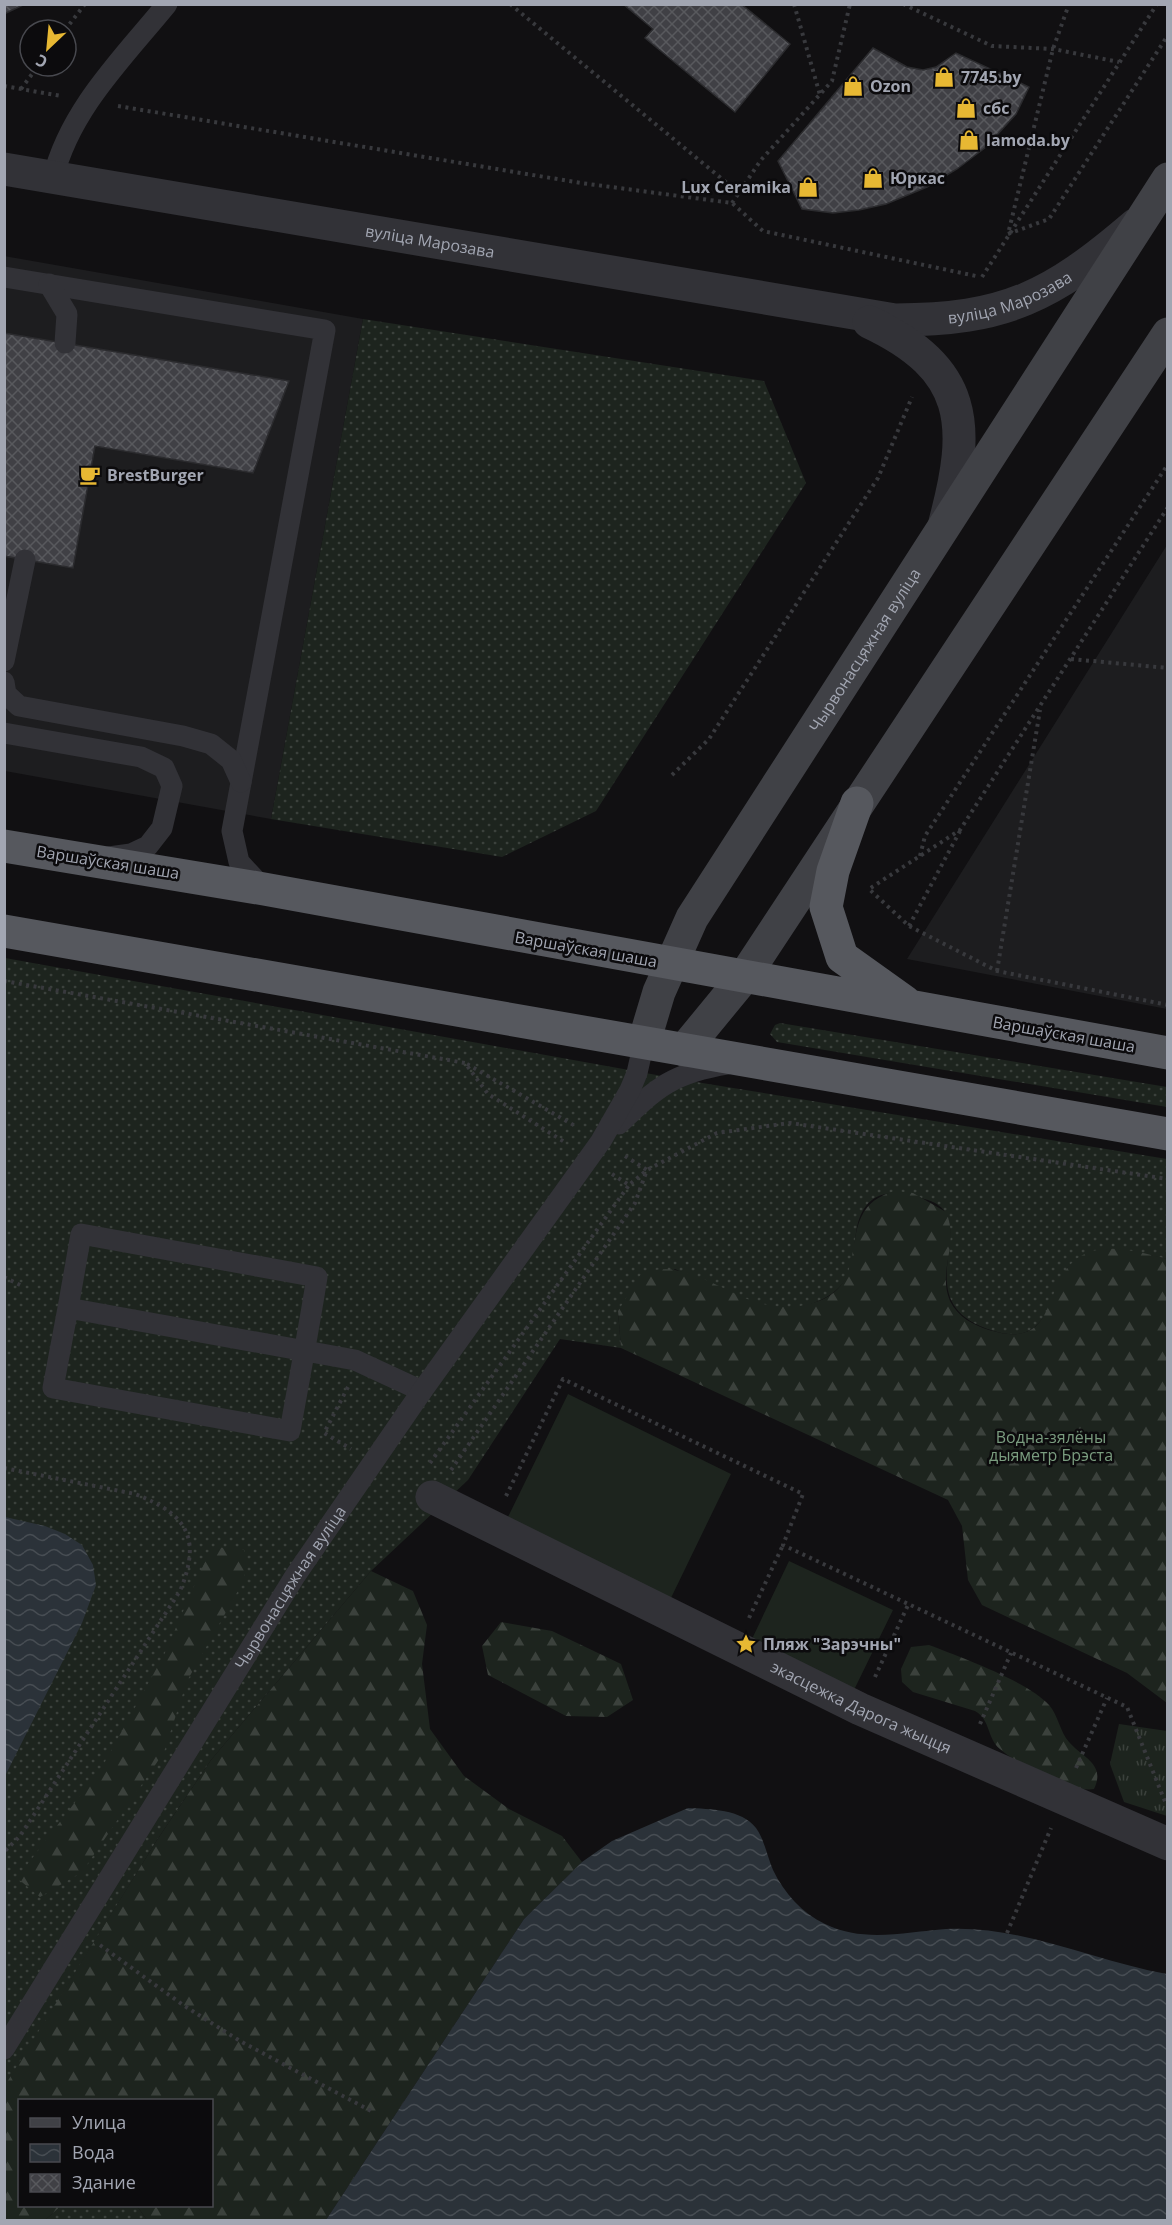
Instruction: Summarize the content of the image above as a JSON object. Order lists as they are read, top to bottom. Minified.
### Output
{"streets":{"highway":["Варшаўская шаша"],"main road":["Чырвонасцяжная вуліца"],"street":["вуліца Марозава","экасцежка Дарога жыцця"]},"crossings":[["вуліца Марозава","Чырвонасцяжная вуліца"],["Чырвонасцяжная вуліца","Варшаўская шаша"]],"parks":["Водна-зялёны дыяметр Брэста"],"places":{"shop":["7745.by","Ozon","сбс","lamoda.by","Юркас","Lux Ceramika"],"cafe":["BrestBurger"],"place":["Пляж \"Зарэчны\""]},"legend":["Улица","Вода","Здание"],"north":"bottom left"}
